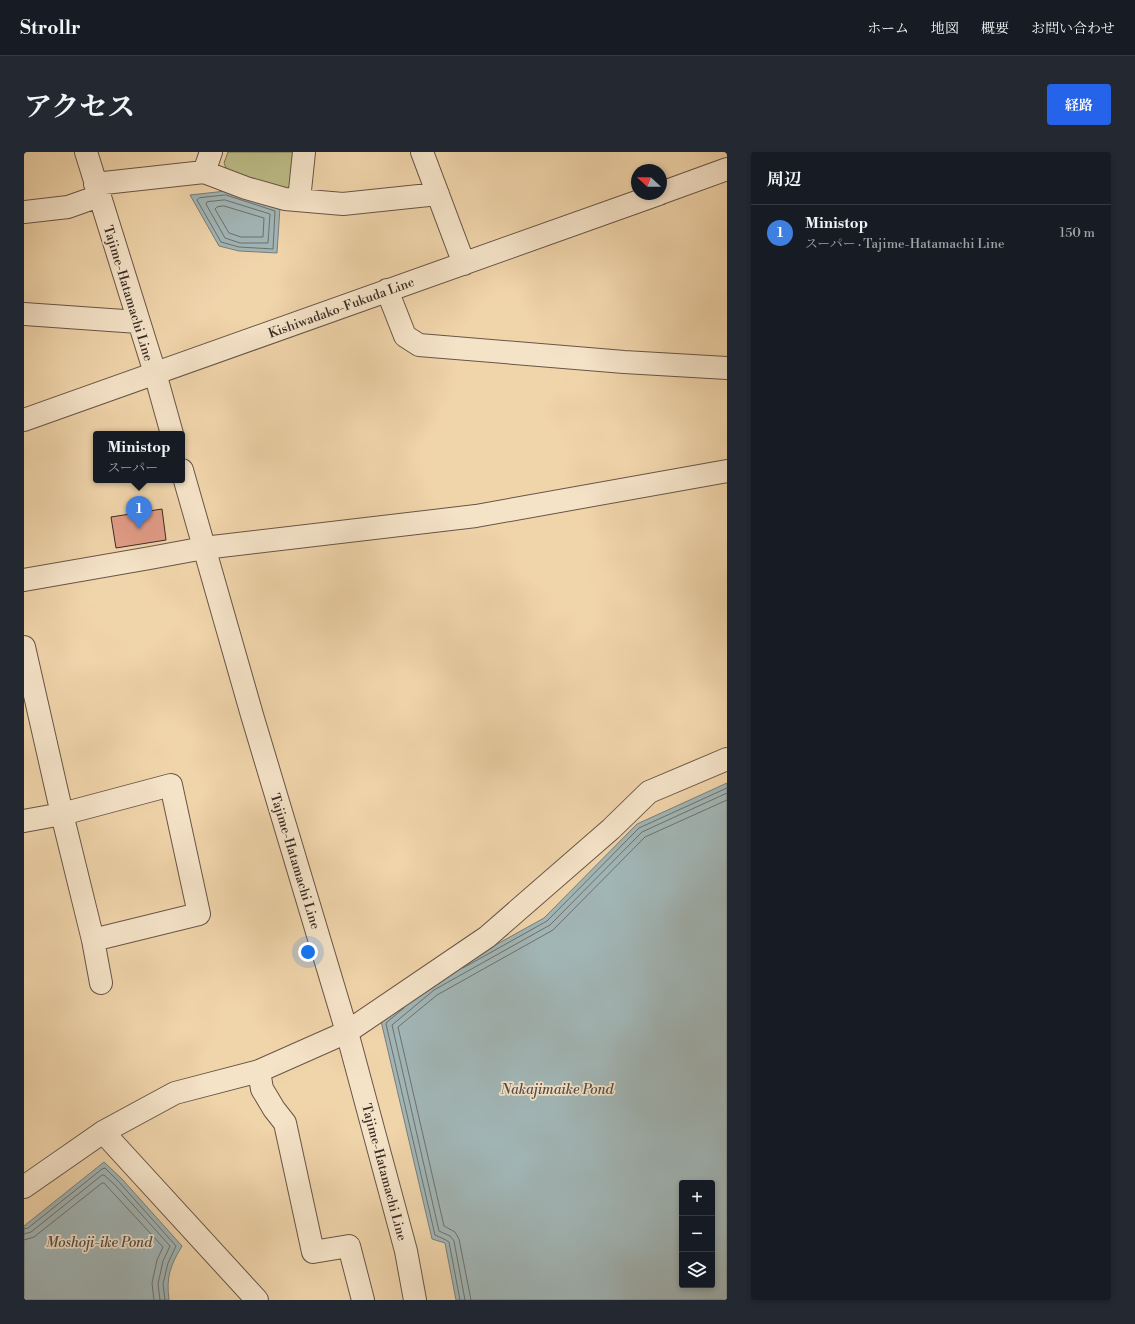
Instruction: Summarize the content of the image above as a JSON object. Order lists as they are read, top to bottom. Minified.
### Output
{"streets":{"street":["Tajime-Hatamachi Line","Kishiwadako-Fukuda Line"]},"crossings":[["Tajime-Hatamachi Line","Kishiwadako-Fukuda Line"]],"water":["Nakajimaike Pond","Moshoji-ike Pond"],"north":"left","page":{"header":"Strollr","nav":["ホーム","地図","概要","お問い合わせ"],"title":"アクセス","buttons":"経路","heading":"周辺","list":[{"mark":"1","name":"Ministop","note":"スーパー · Tajime-Hatamachi Line","value":"150 m"}],"popup":["Ministop","スーパー"],"pins":"1","map_buttons":["+","−"]}}
